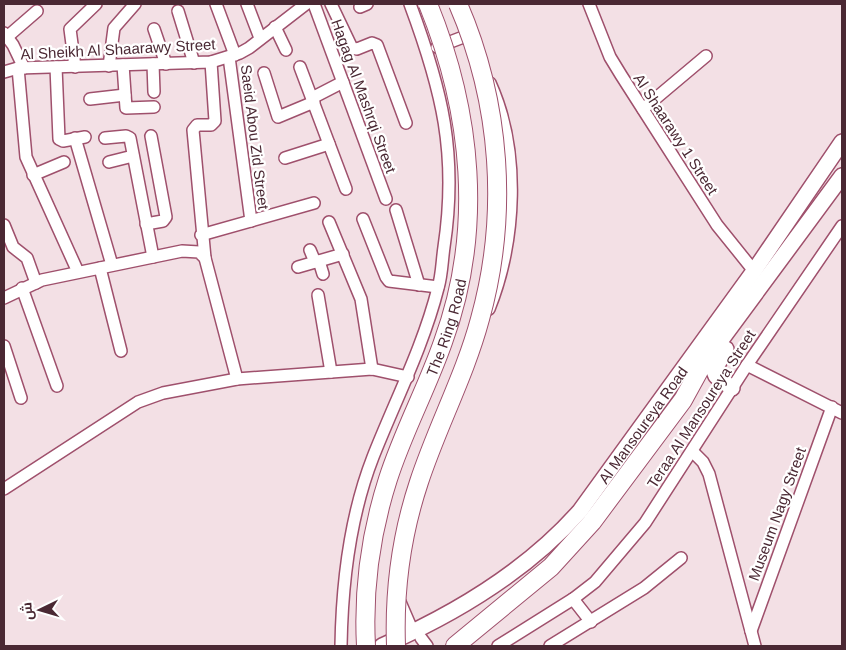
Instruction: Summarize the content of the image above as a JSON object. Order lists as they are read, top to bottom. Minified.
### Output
{"streets":{"highway":["The Ring Road"],"main road":["Al Mansoureya Road"],"street":["Al Sheikh Al Shaarawy Street","Hagag Al Mashrqi Street","Al Shaarawy 1 Street","Saeid Abou Zid Street","Teraa Al Mansoureya Street","Museum Nagy Street"]},"crossings":[["Al Sheikh Al Shaarawy Street","Saeid Abou Zid Street"],["Al Shaarawy 1 Street","Al Mansoureya Road"]],"north":"left"}
